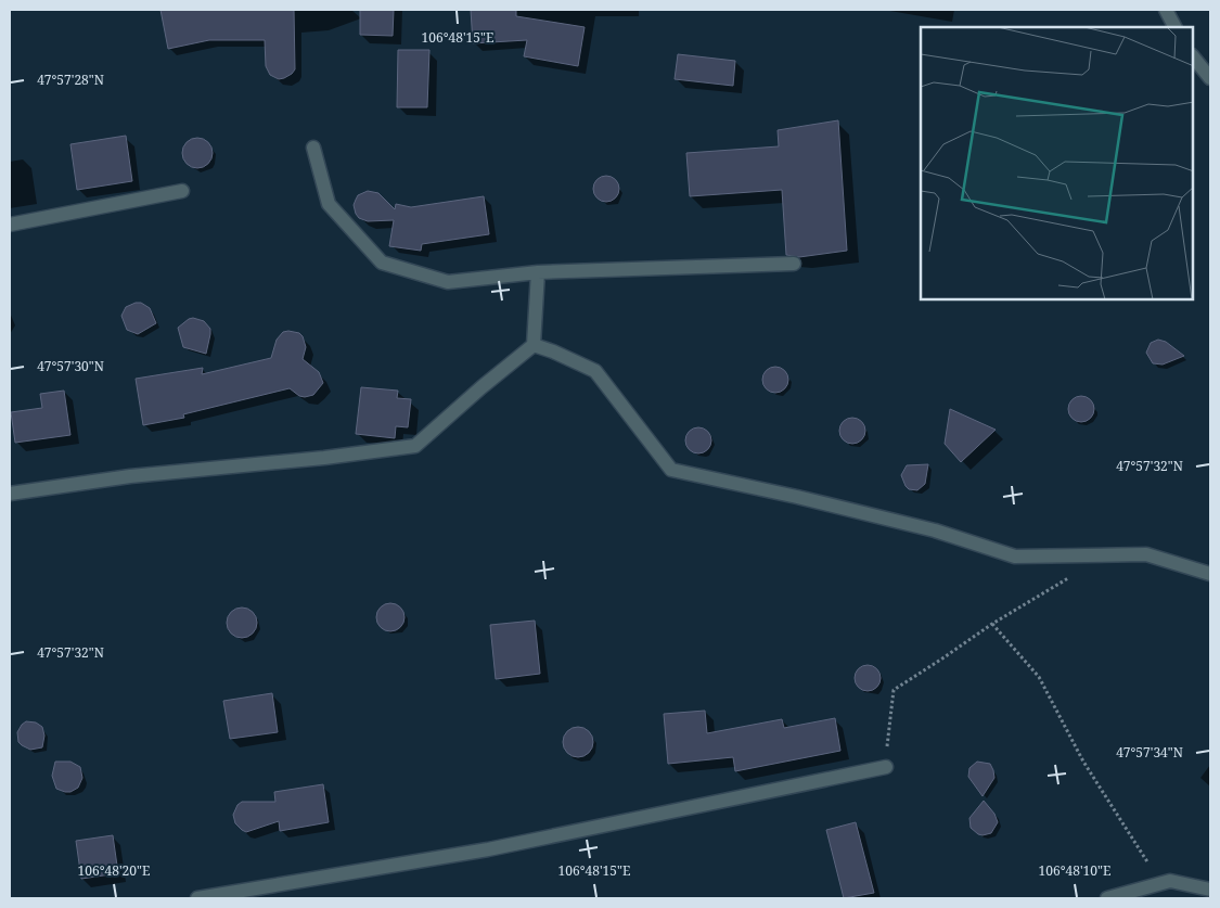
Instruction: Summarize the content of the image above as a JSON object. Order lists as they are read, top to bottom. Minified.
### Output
{"coordinates":["106°48'15\"E","47°57'28\"N","47°57'30\"N","47°57'32\"N","47°57'34\"N","106°48'20\"E","106°48'10\"E"]}
